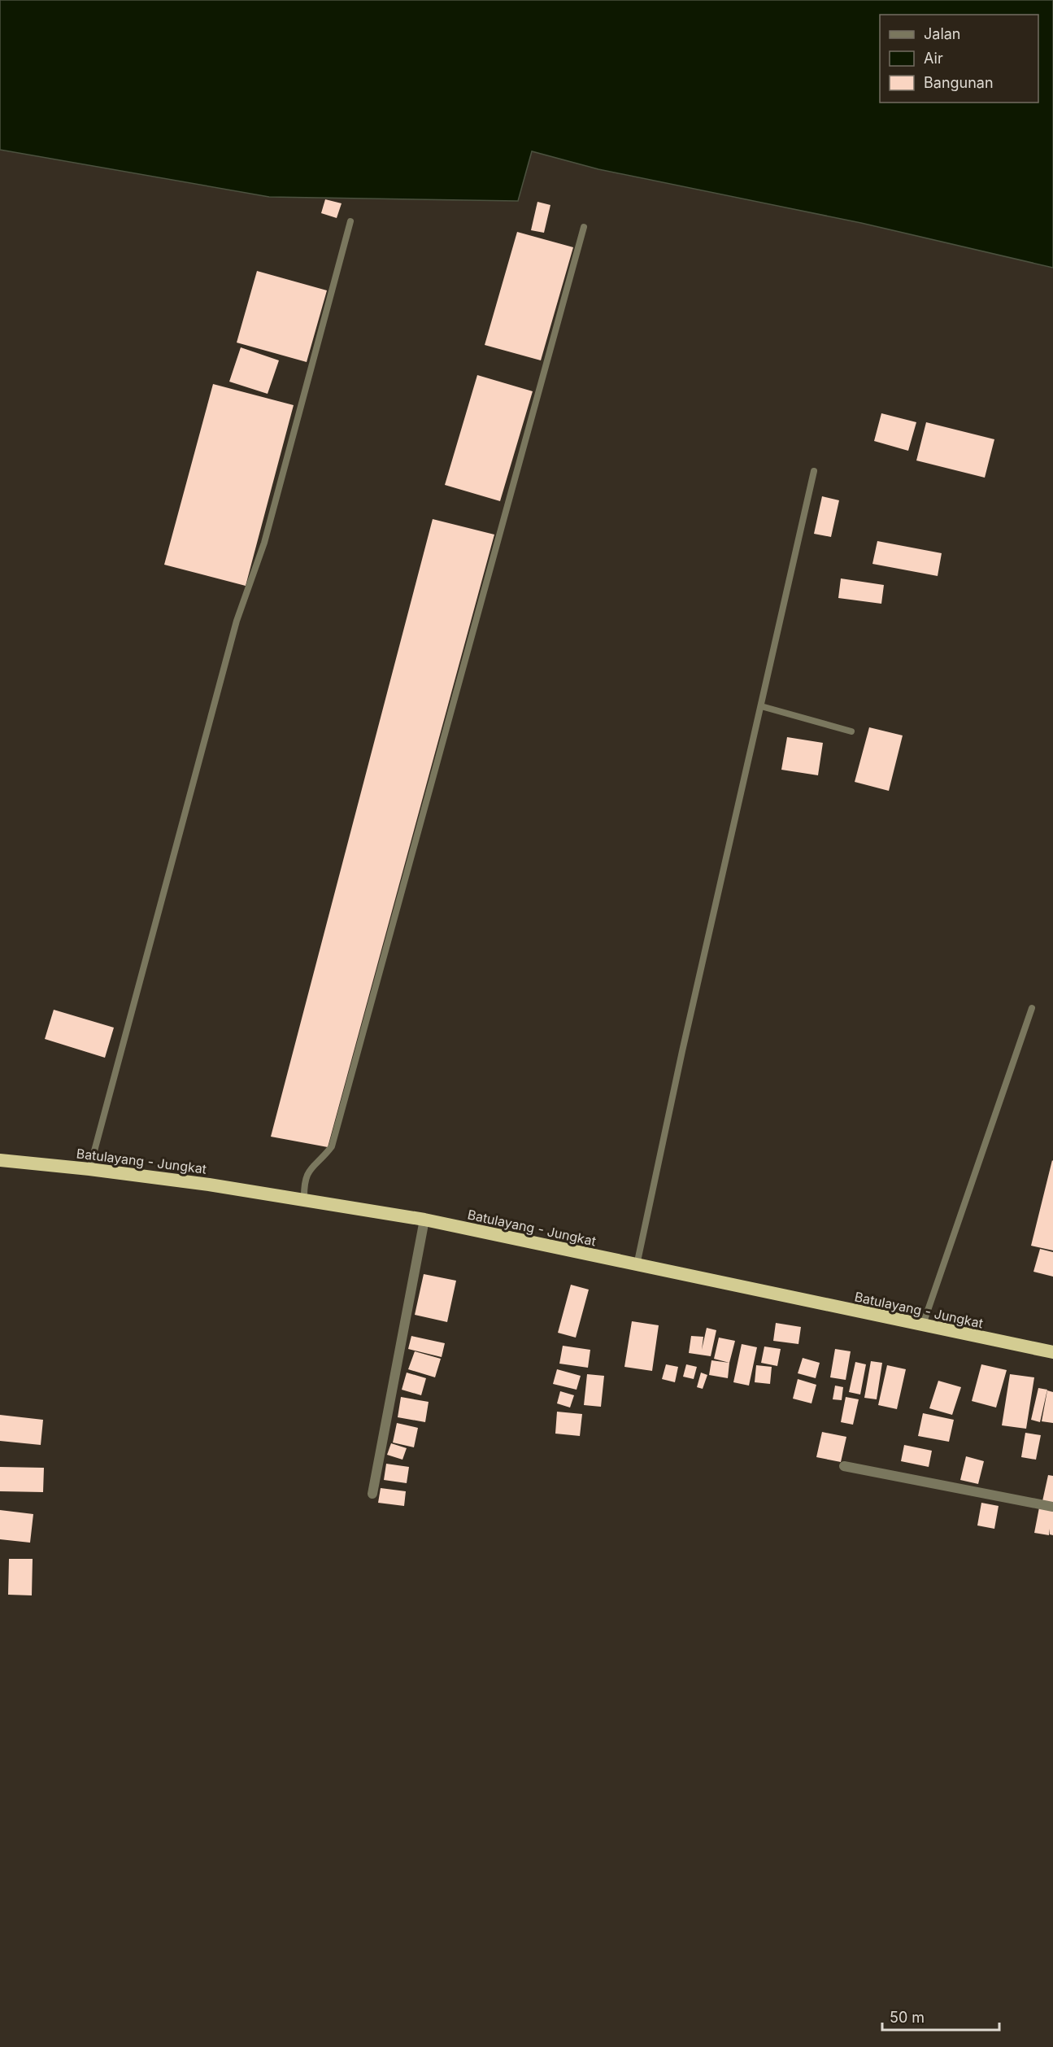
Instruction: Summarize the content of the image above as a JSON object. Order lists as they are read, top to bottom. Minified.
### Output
{"streets":{"highway":["Batulayang - Jungkat"]},"legend":["Jalan","Air","Bangunan"],"scale_bar":"50 m"}
